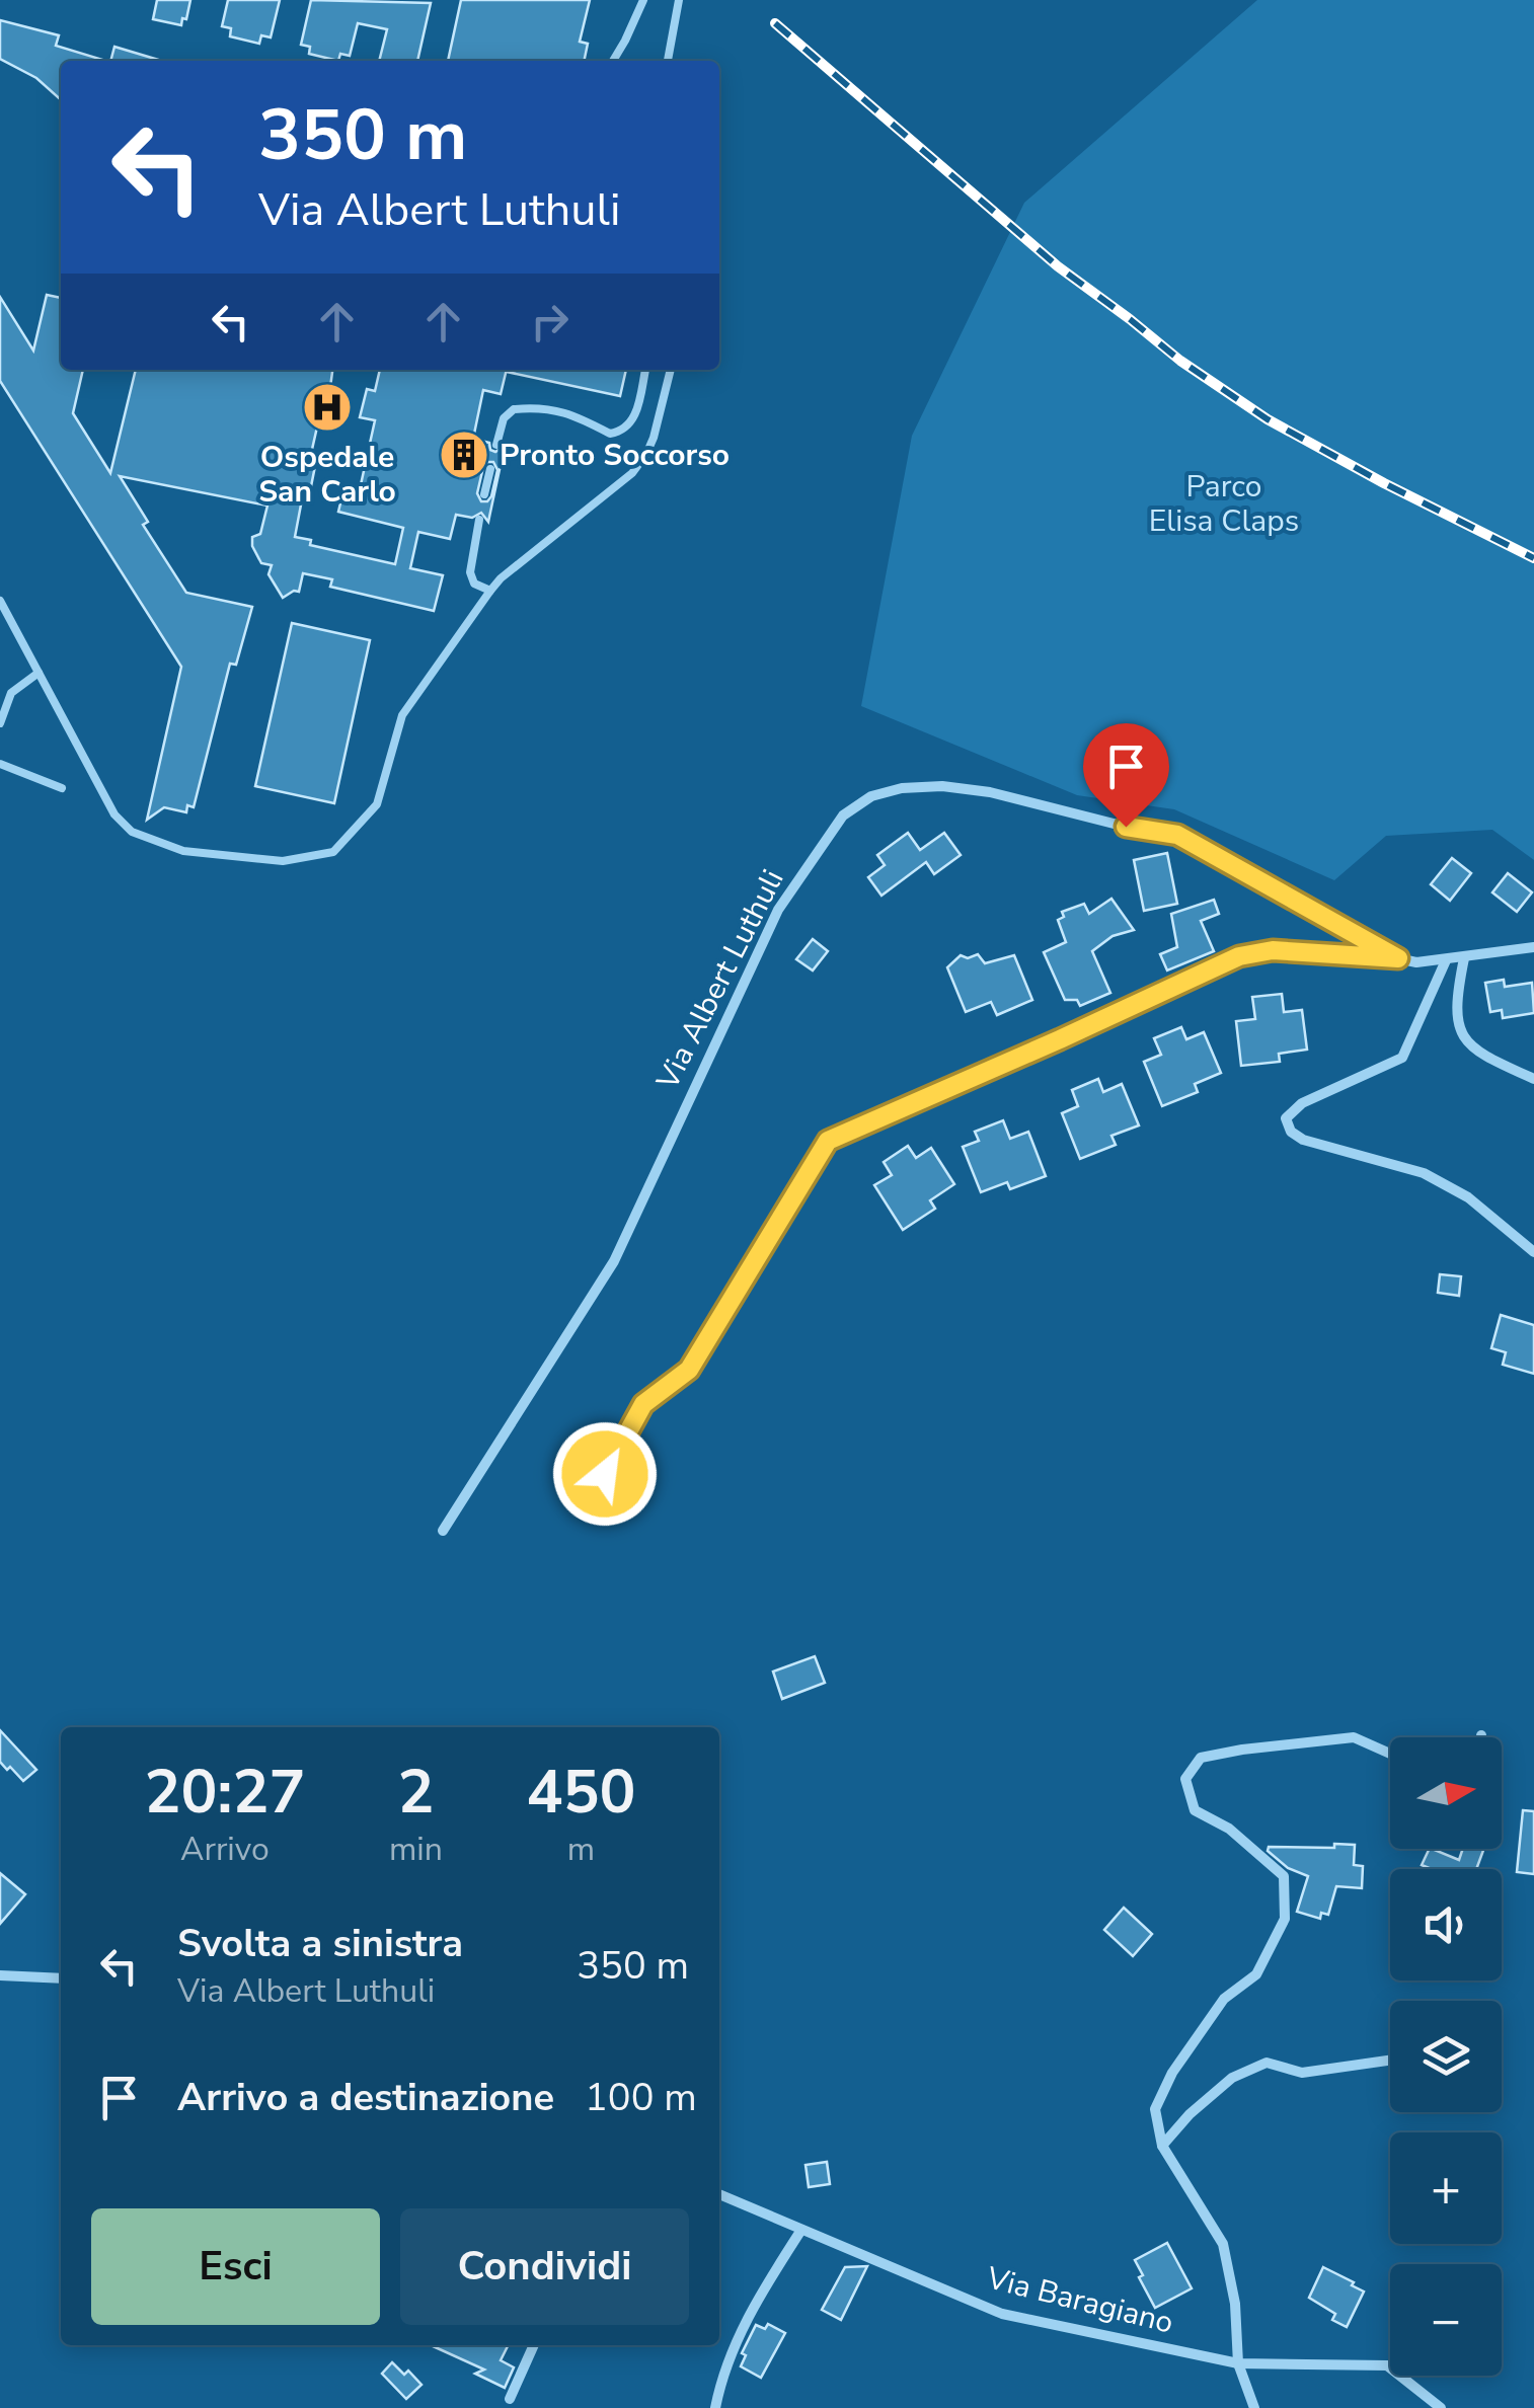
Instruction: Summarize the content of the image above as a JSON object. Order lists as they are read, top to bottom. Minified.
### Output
{"streets":{"street":["Via Albert Luthuli","Via Baragiano"]},"parks":["Parco Elisa Claps"],"places":{"hospital":["Ospedale San Carlo"],"building":["Pronto Soccorso"]},"north":"right","page":{"turn":["350 m","Via Albert Luthuli"],"eta":["20:27","Arrivo","2","min","450","m"],"map_buttons":["+","−"],"list":[{"name":"Svolta a sinistra","note":"Via Albert Luthuli","value":"350 m"},{"name":"Arrivo a destinazione","value":"100 m"}],"buttons":["Esci","Condividi"]}}
